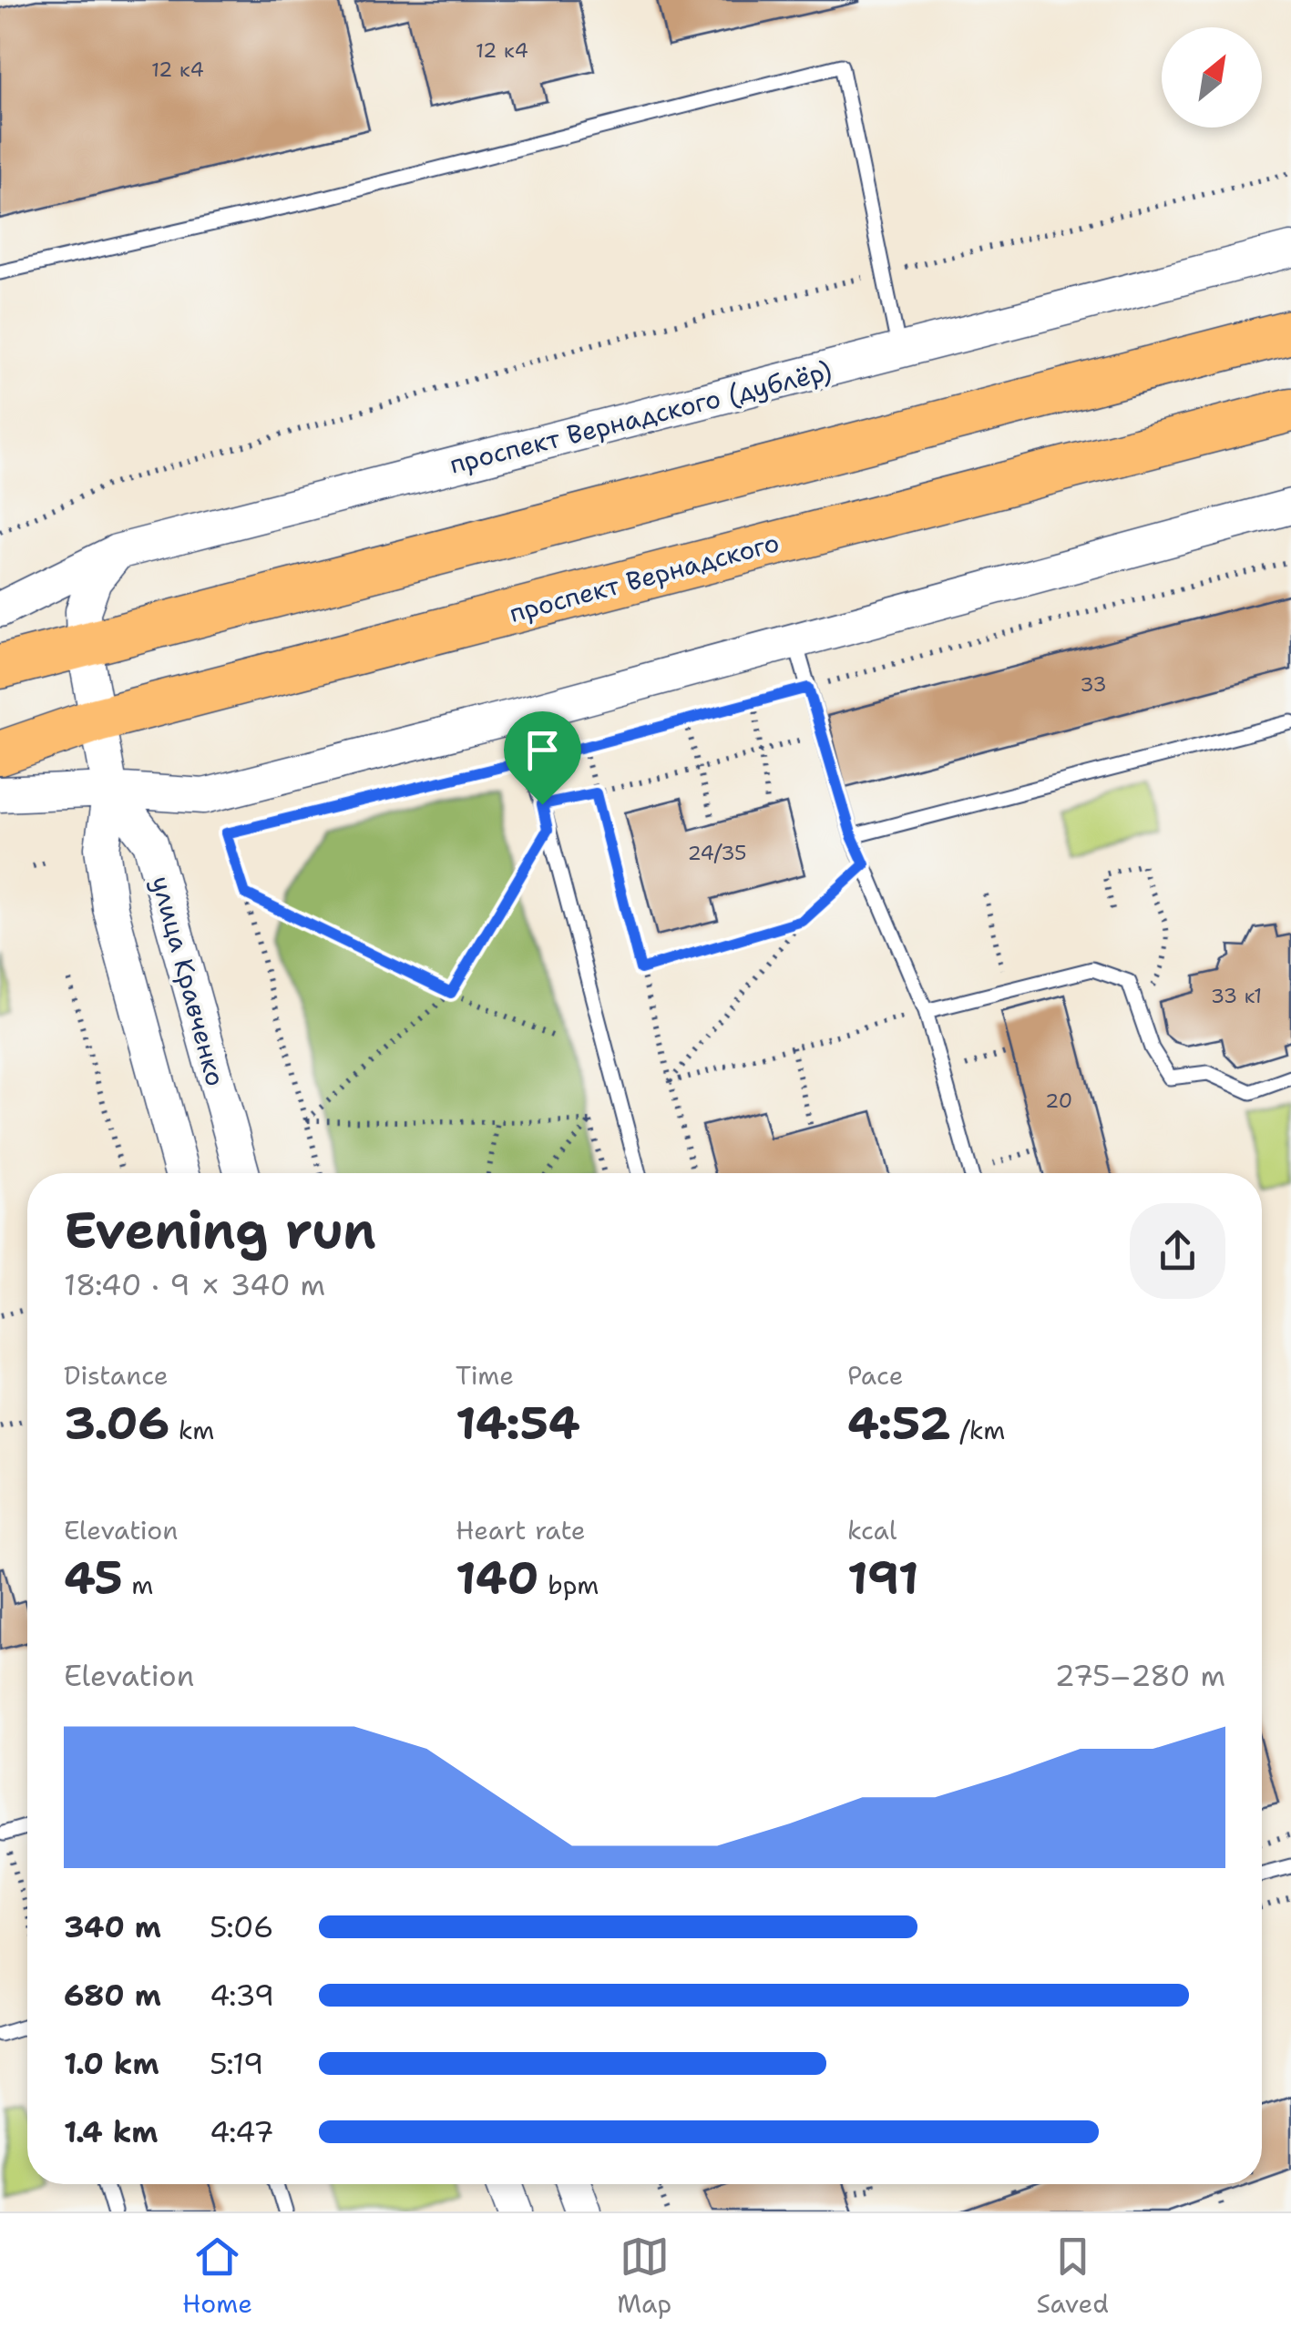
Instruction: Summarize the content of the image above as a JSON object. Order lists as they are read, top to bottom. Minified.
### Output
{"streets":{"main road":["проспект Вернадского"],"street":["проспект Вернадского (дублёр)","улица Кравченко"]},"crossings":[["проспект Вернадского (дублёр)","улица Кравченко"],["проспект Вернадского","улица Кравченко"]],"house_numbers":["12 к4","12 к4","33","24/35","33 к1","20"],"north":"top right","page":{"heading":["Evening run","18:40 · 9 × 340 m"],"stats":[["Distance","3.06 km"],["Time","14:54"],["Pace","4:52 /km"],["Elevation","45 m"],["Heart rate","140 bpm"],["kcal","191"]],"chart":["Elevation","275–280 m"],"list":[{"name":"340 m","note":"5:06"},{"name":"680 m","note":"4:39"},{"name":"1.0 km","note":"5:19"},{"name":"1.4 km","note":"4:47"}],"tabs":["Home","Map","Saved"]}}
